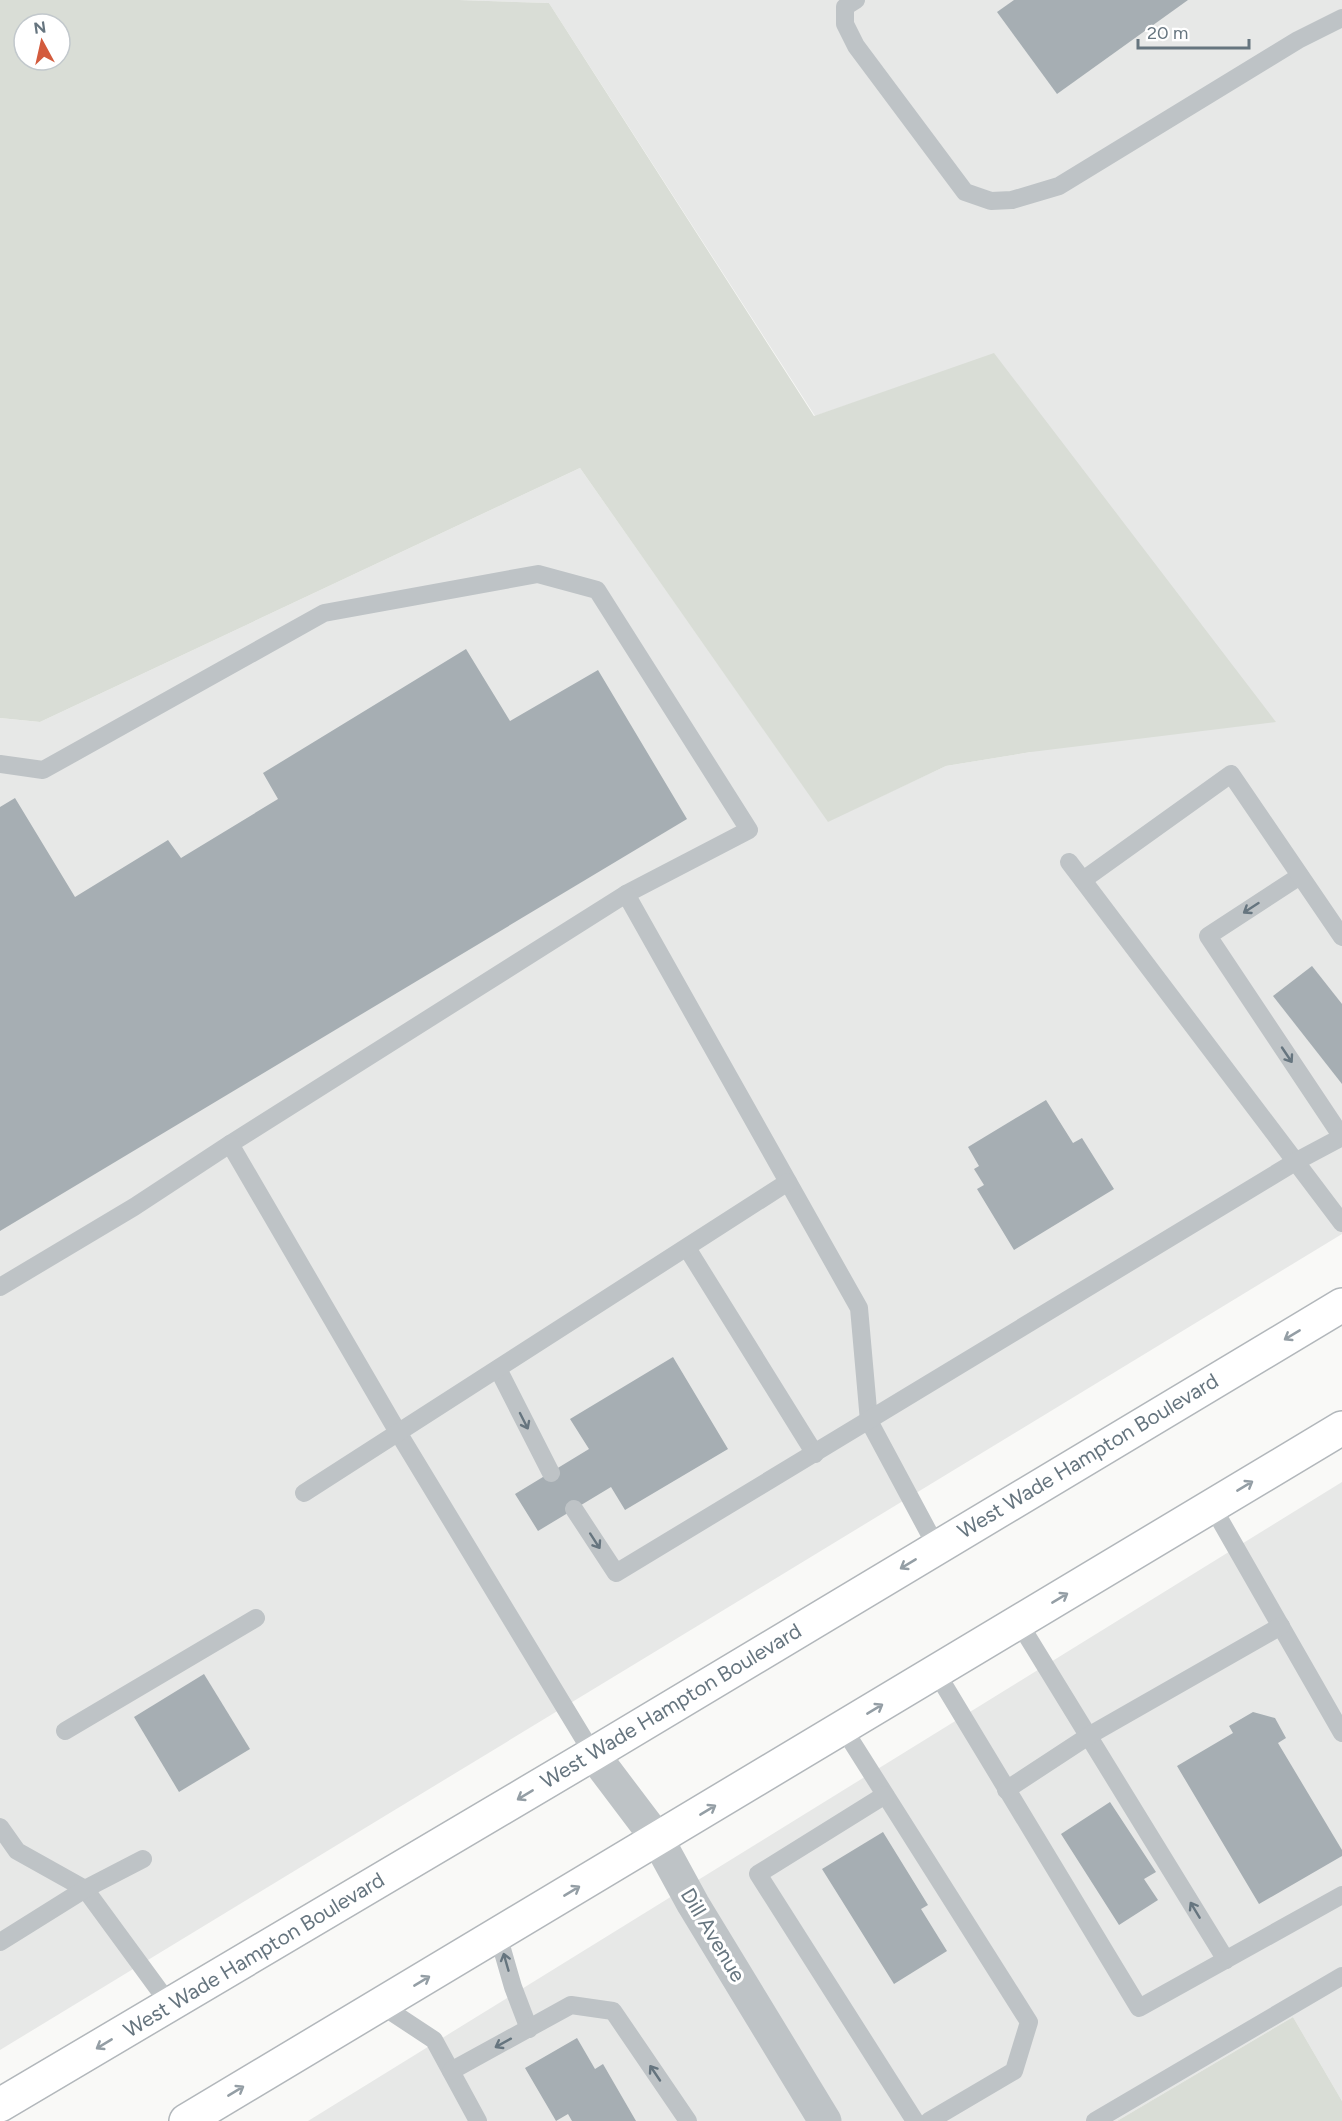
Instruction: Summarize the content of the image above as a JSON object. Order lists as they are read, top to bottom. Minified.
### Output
{"streets":{"main road":["West Wade Hampton Boulevard"],"street":["Dill Avenue"]},"crossings":[["West Wade Hampton Boulevard","Dill Avenue"]],"scale_bar":"20 m","north":"top"}
